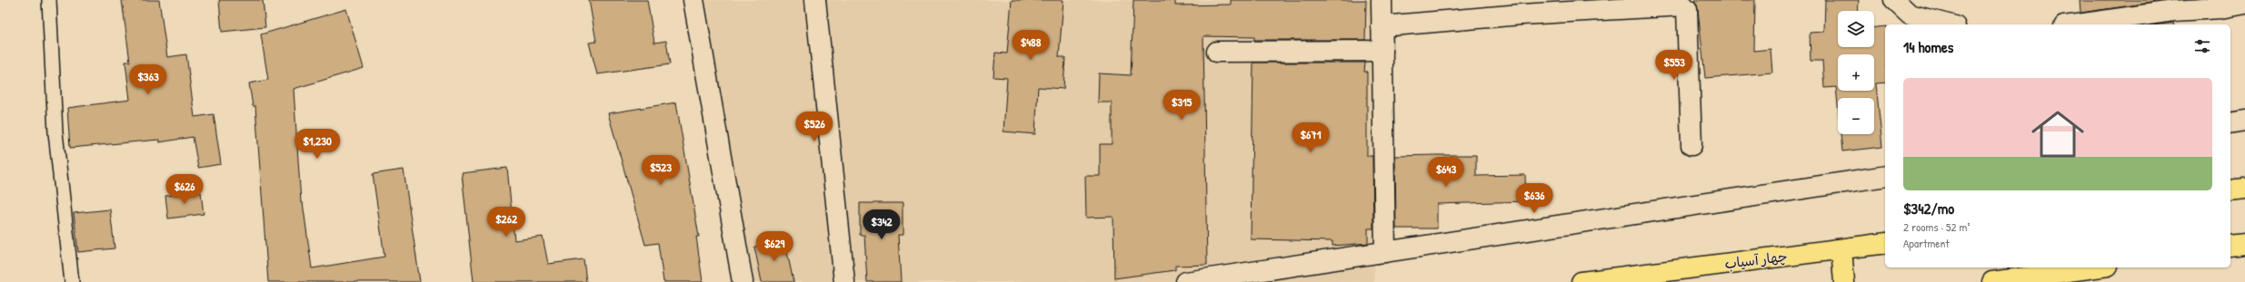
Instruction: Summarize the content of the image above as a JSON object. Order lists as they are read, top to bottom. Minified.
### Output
{"streets":{"highway":["چهار آسیاب"]},"page":{"map_buttons":["+","−"],"heading":"14 homes","price":["$488","$553","$363","$315","$526","$671","$1,230","$523","$643","$626","$636","$262","$342","$629"],"list":[{"name":"$342/mo","note":"2 rooms · 52 m² · Apartment"}]}}
